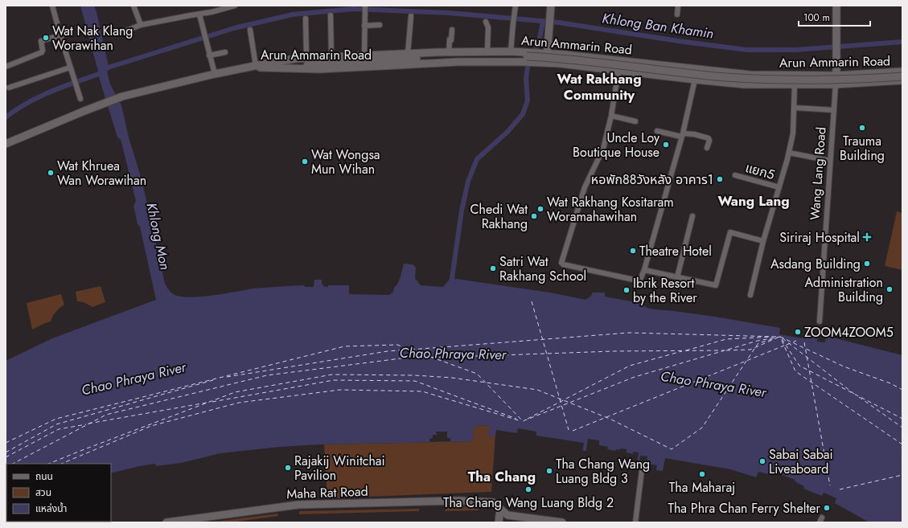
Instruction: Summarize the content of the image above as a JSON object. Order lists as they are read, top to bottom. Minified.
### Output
{"streets":{"main road":["Arun Ammarin Road","Maha Rat Road"],"street":["แยก5","Wang Lang Road"]},"crossings":[["Arun Ammarin Road","Wang Lang Road"]],"districts":["Wat Rakhang Community","Wang Lang","Tha Chang"],"water":["Khlong Ban Khamin","Khlong Mon","Chao Phraya River"],"places":{"other":["Wat Nak Klang Worawihan","Trauma Building","Uncle Loy Boutique House","Wat Wongsa Mun Wihan","Wat Khruea Wan Worawihan","หอพัก88วังหลัง อาคาร1","Wat Rakhang Kositaram Woramahawihan","Chedi Wat Rakhang","Theatre Hotel","Asdang Building","Satri Wat Rakhang School","Administration Building","Ibrik Resort by the River","ZOOM4ZOOM5","Sabai Sabai Liveaboard","Rajakij Winitchai Pavilion","Tha Chang Wang Luang Bldg 3","Tha Maharaj","Tha Chang Wang Luang Bldg 2","Tha Phra Chan Ferry Shelter"],"health":["Siriraj Hospital"]},"legend":["ถนน","สวน","แหล่งน้ำ"],"scale_bar":"100 m"}
